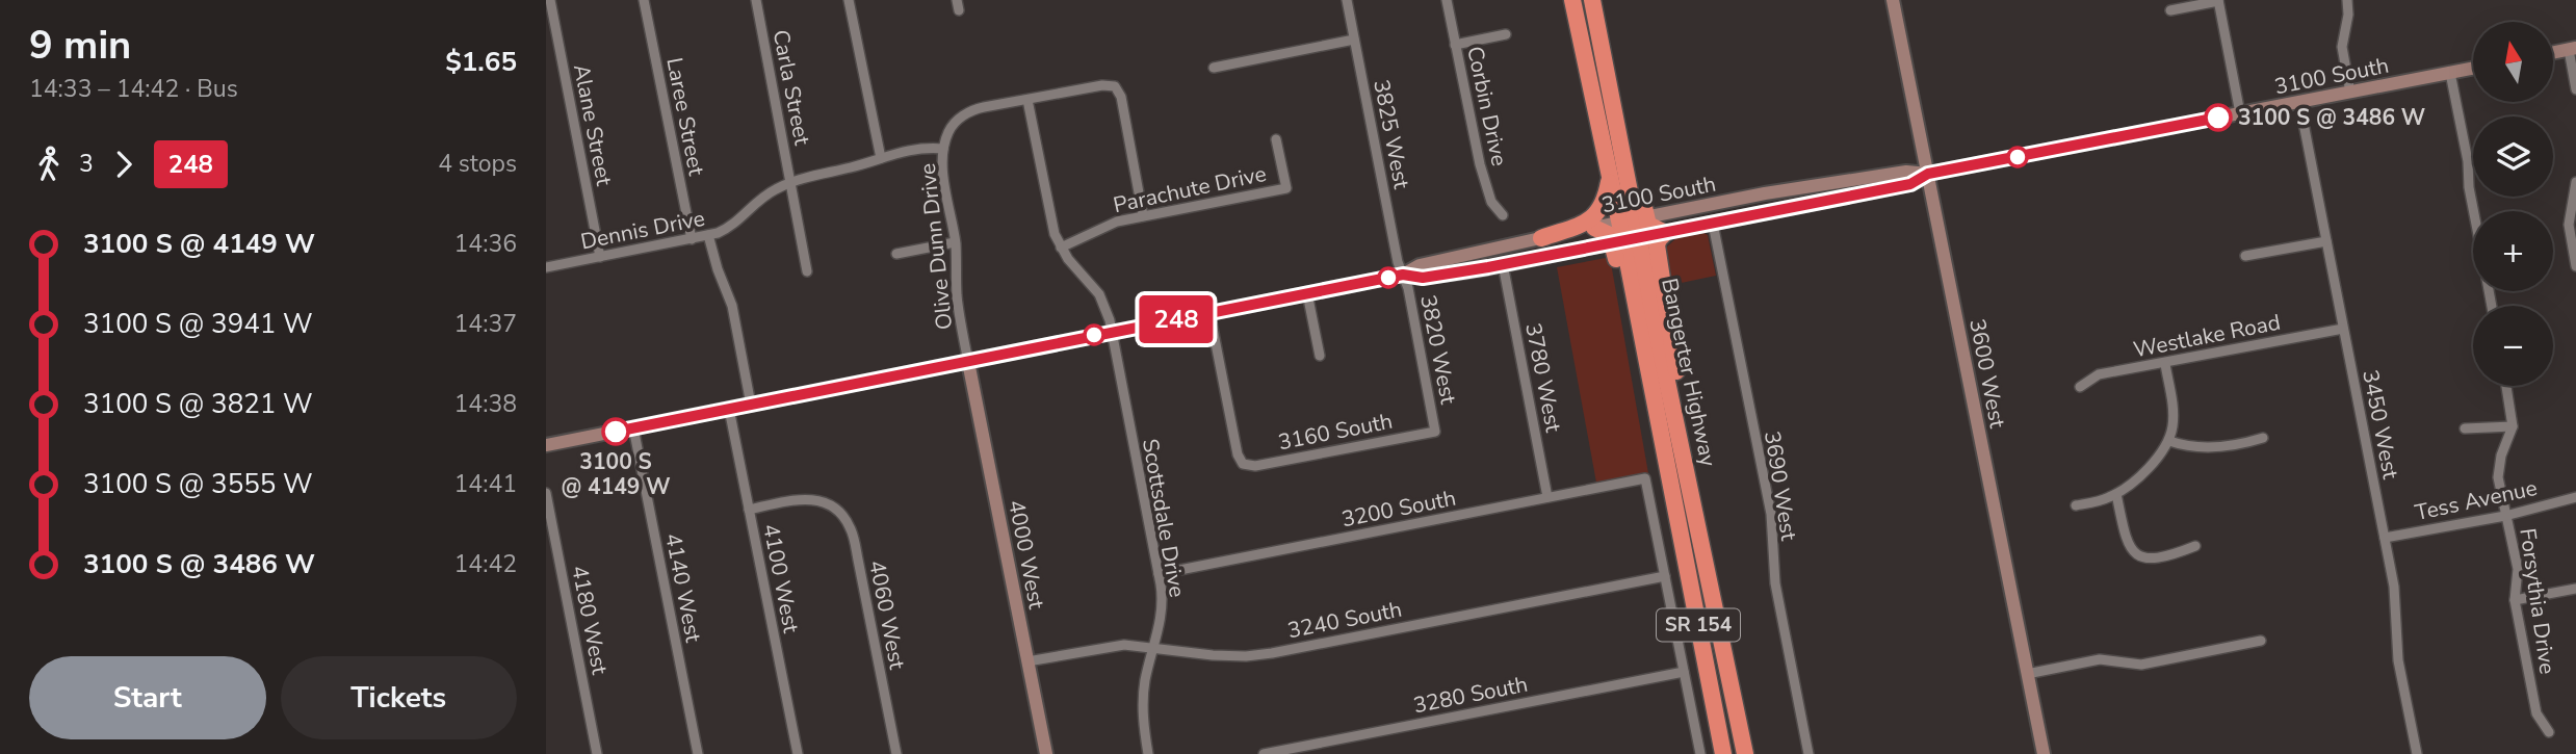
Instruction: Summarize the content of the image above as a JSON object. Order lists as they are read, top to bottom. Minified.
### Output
{"streets":{"highway":["Bangerter Highway","SR 154"],"main road":["3100 South","3600 West","4000 West"],"street":["Carla Street","Corbin Drive","Laree Street","Alane Street","3825 West","Parachute Drive","Dennis Drive","Olive Dunn Drive","Westlake Road","3820 West","3780 West","3450 West","3160 South","3690 West","Tess Avenue","3200 South","Scottsdale Drive","4100 West","4140 West","Forsythia Drive","4060 West","4180 West","3240 South","3280 South"]},"crossings":[["3100 South","3825 West"],["3100 South","Olive Dunn Drive"],["3100 South","3820 West"],["3100 South","Bangerter Highway"],["3100 South","3600 West"],["3100 South","3780 West"],["3100 South","3450 West"],["3100 South","3160 South"],["3100 South","3690 West"],["3100 South","Scottsdale Drive"],["3100 South","4000 West"],["3100 South","4100 West"],["3100 South","4140 West"],["Carla Street","Dennis Drive"],["Laree Street","Dennis Drive"],["Alane Street","Dennis Drive"],["3825 West","3820 West"],["Parachute Drive","Olive Dunn Drive"],["Parachute Drive","Scottsdale Drive"],["Dennis Drive","Olive Dunn Drive"],["Olive Dunn Drive","Scottsdale Drive"],["Olive Dunn Drive","4000 West"],["Westlake Road","3450 West"],["3820 West","3160 South"],["3780 West","3200 South"],["3450 West","Tess Avenue"],["Tess Avenue","Forsythia Drive"],["3200 South","Scottsdale Drive"],["3200 South","3240 South"],["Scottsdale Drive","3240 South"],["4000 West","3240 South"],["4100 West","4060 West"]],"places":["3100 S @ 3486 W","3100 S @ 4149 W"],"lines":["bus line 248"],"north":"top","page":{"heading":["9 min","14:33 – 14:42 · Bus","$1.65"],"on_map":"248","map_buttons":["+","−"],"legs":["3","248","4 stops"],"list":[{"name":"3100 S @ 4149 W","value":"14:36"},{"name":"3100 S @ 3941 W","value":"14:37"},{"name":"3100 S @ 3821 W","value":"14:38"},{"name":"3100 S @ 3555 W","value":"14:41"},{"name":"3100 S @ 3486 W","value":"14:42"}],"buttons":["Start","Tickets"]}}
